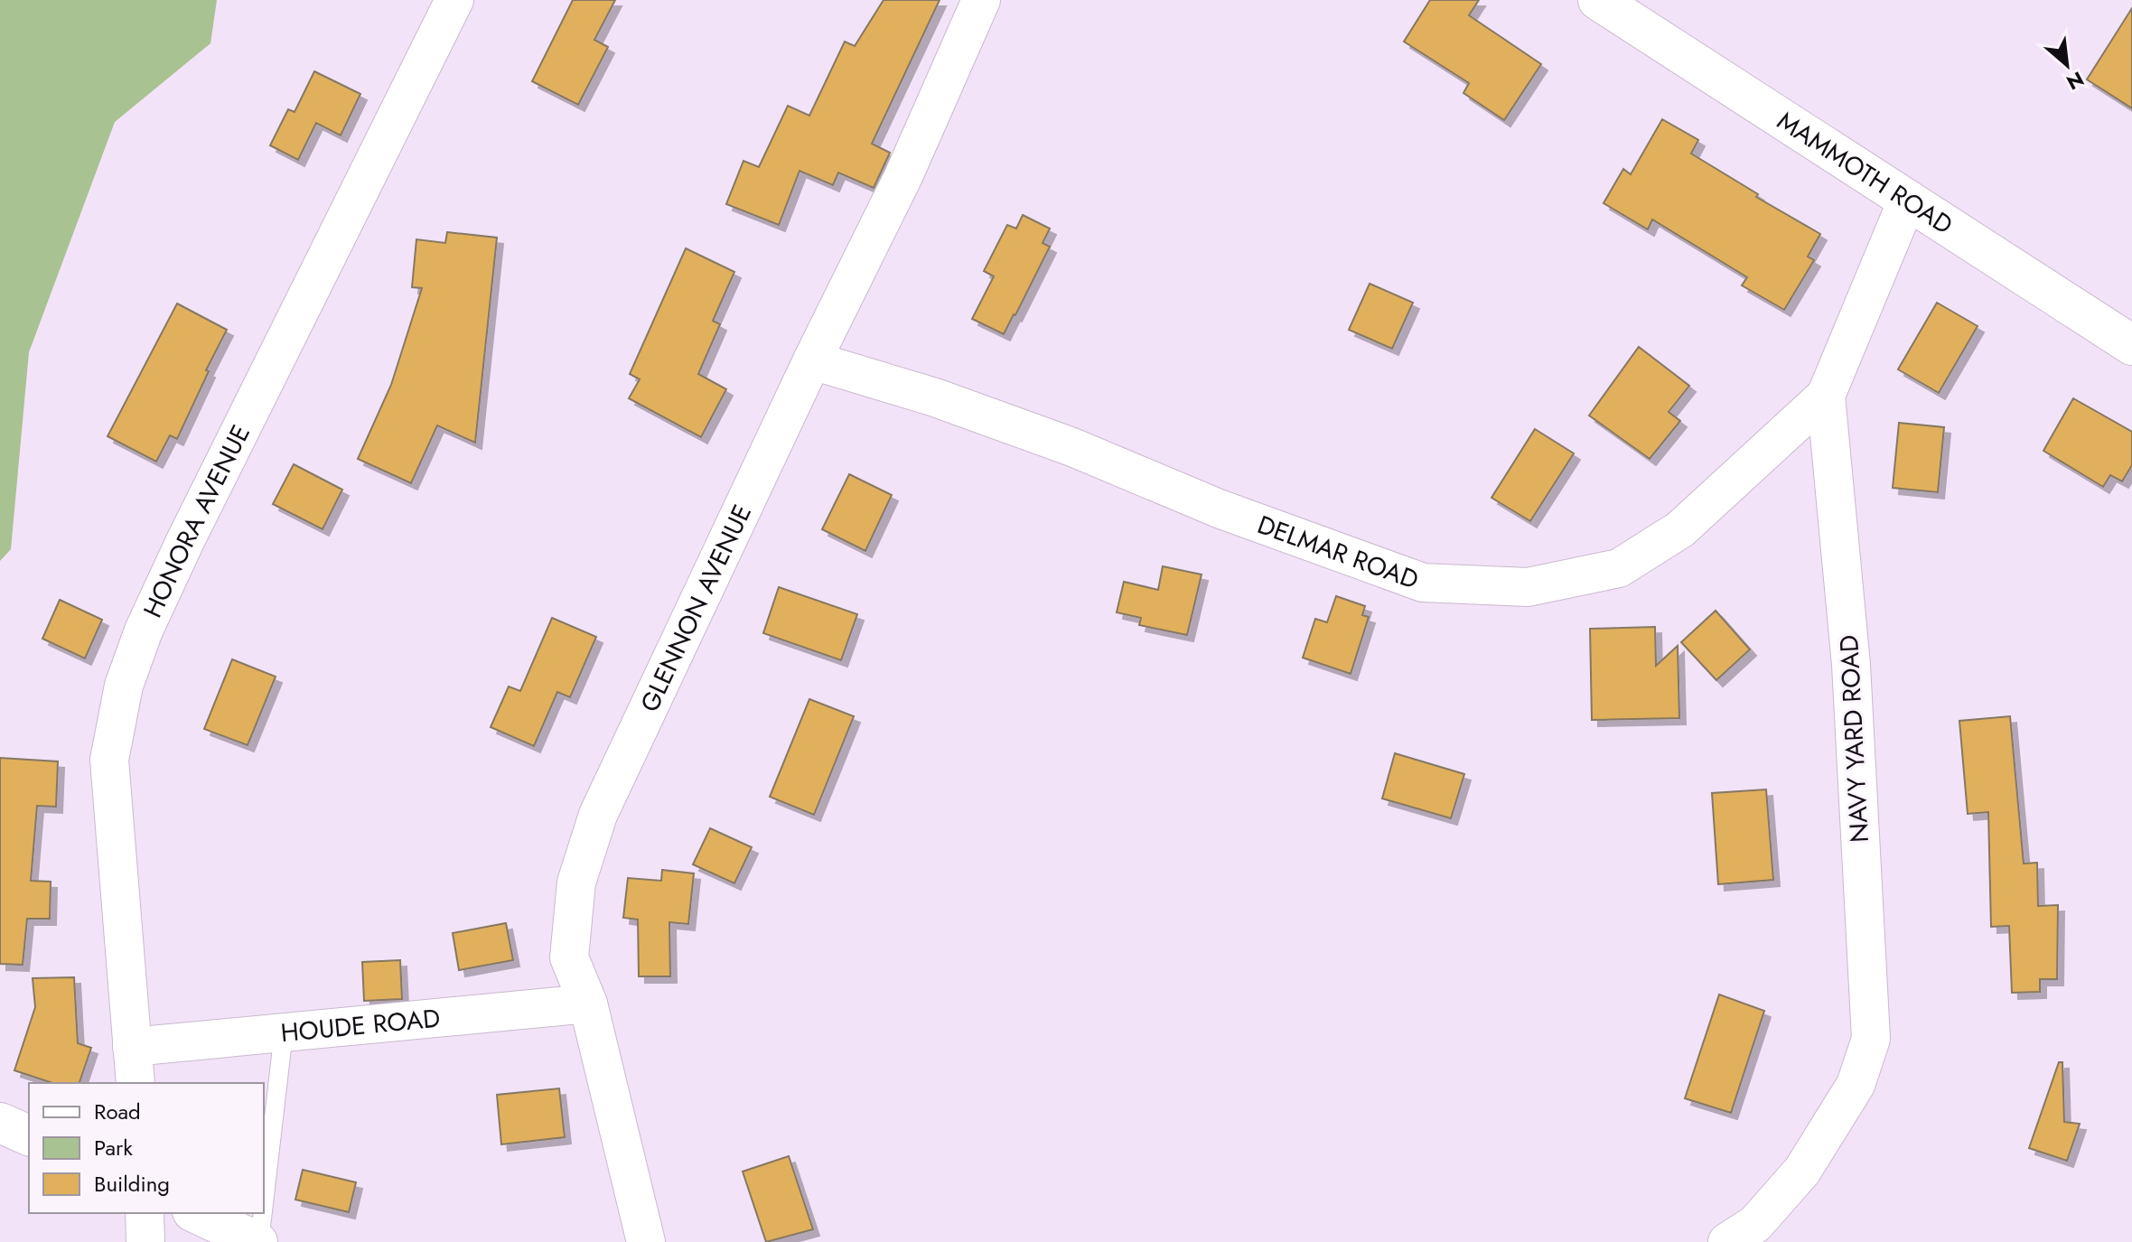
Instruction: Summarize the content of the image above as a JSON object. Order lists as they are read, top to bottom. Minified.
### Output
{"streets":{"main road":["MAMMOTH ROAD"],"street":["HONORA AVENUE","DELMAR ROAD","GLENNON AVENUE","NAVY YARD ROAD","HOUDE ROAD"]},"crossings":[["MAMMOTH ROAD","NAVY YARD ROAD"],["HONORA AVENUE","HOUDE ROAD"],["DELMAR ROAD","GLENNON AVENUE"],["DELMAR ROAD","NAVY YARD ROAD"],["GLENNON AVENUE","HOUDE ROAD"]],"legend":["Road","Park","Building"],"north":"bottom right"}
